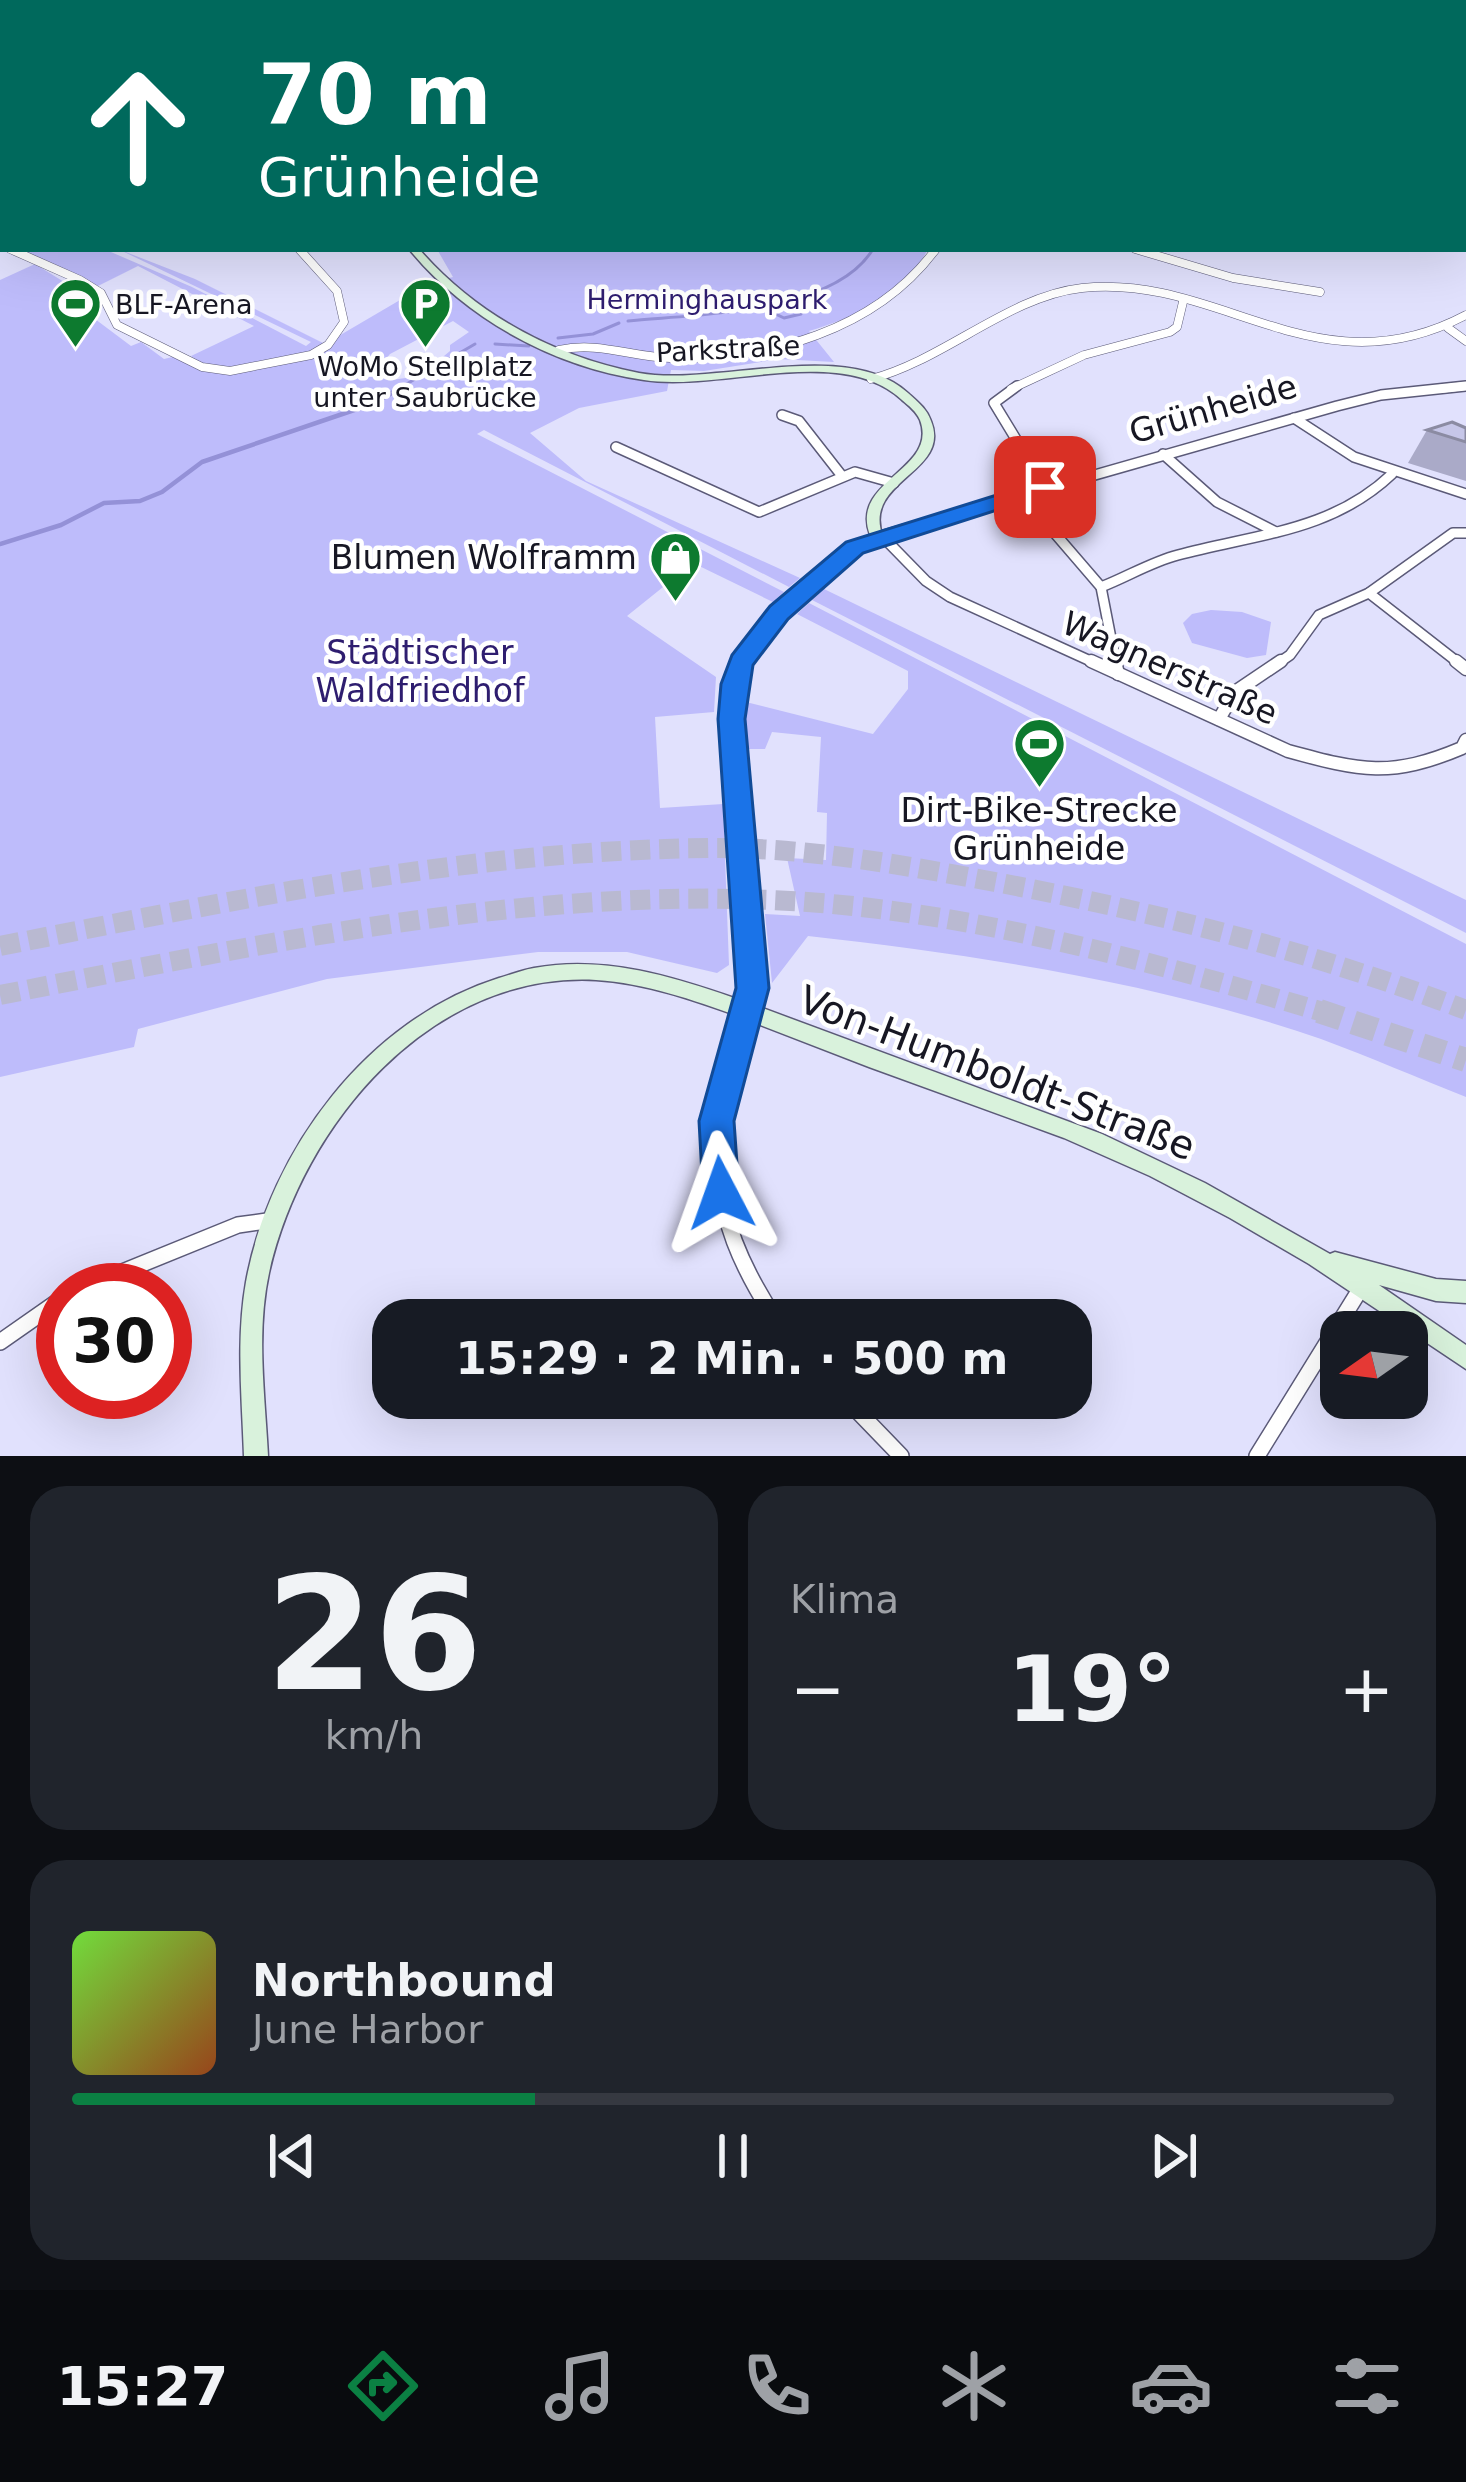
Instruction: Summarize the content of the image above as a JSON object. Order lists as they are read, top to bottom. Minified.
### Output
{"streets":{"street":["Parkstraße","Grünheide","Wagnerstraße","Von-Humboldt-Straße"]},"crossings":[["Parkstraße","Grünheide"],["Parkstraße","Wagnerstraße"],["Grünheide","Wagnerstraße"],["Grünheide","Von-Humboldt-Straße"]],"parks":["Herminghauspark","Städtischer Waldfriedhof"],"places":{"parking":["WoMo Stellplatz unter Saubrücke"],"sports":["BLF-Arena","Dirt-Bike-Strecke Grünheide"],"shop":["Blumen Wolframm"]},"north":"left","page":{"turn":["70 m","Grünheide"],"limit":"30","trip":"15:29 · 2 Min. · 500 m","tile":[["26","km/h"],"Klima"],"heat":["−","19°","+"],"song":["Northbound","June Harbor"],"tabs":"15:27"}}
